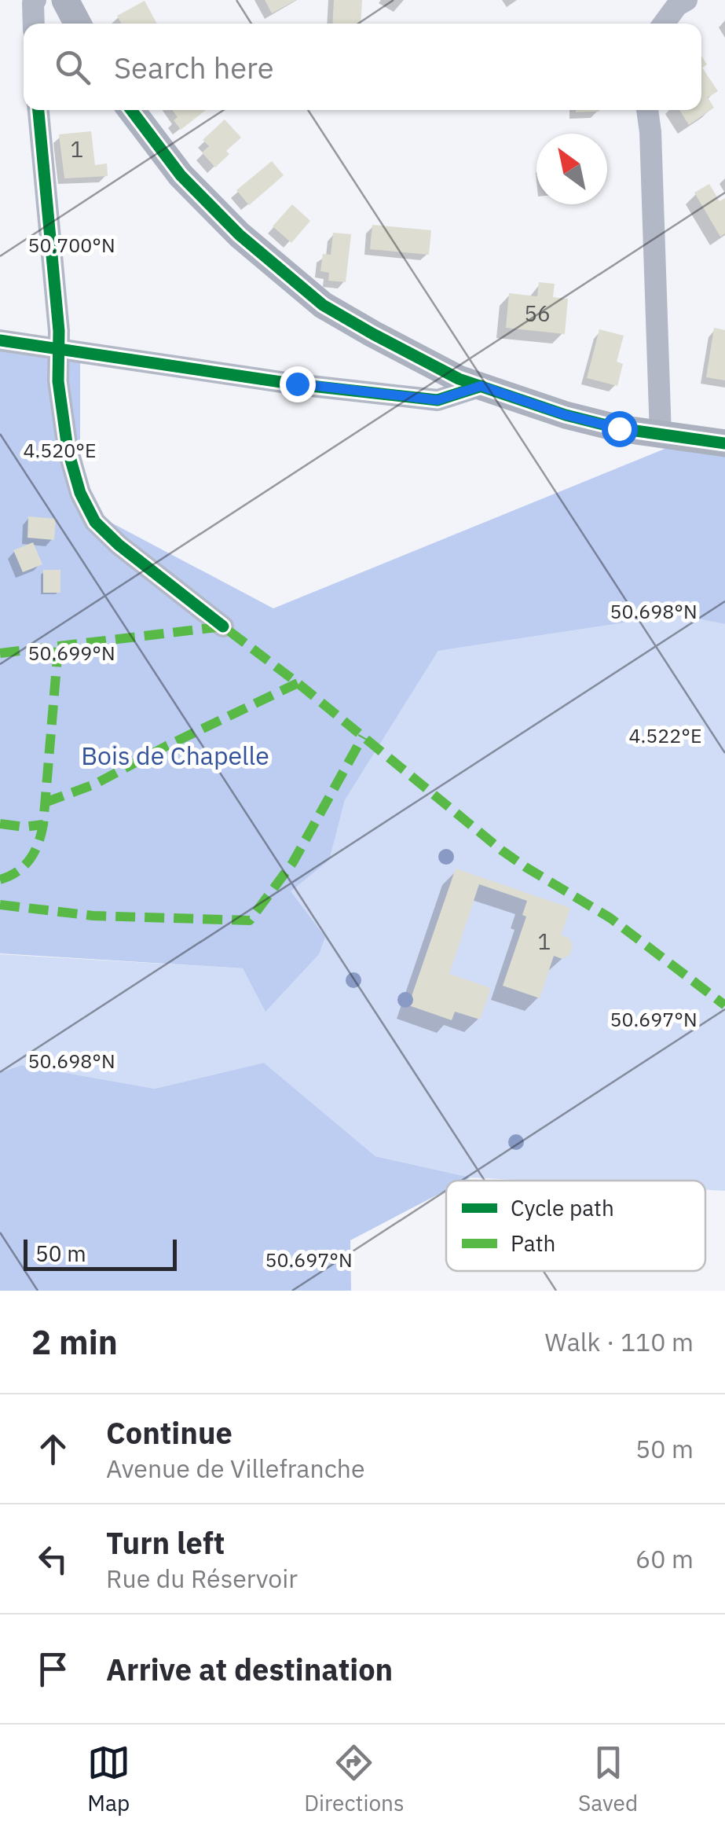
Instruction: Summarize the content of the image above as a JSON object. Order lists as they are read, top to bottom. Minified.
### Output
{"parks":["Bois de Chapelle"],"house_numbers":["1","56","1"],"legend":["Cycle path","Path"],"scale_bar":"50 m","north":"top left","page":{"search":"Search here","scale":"50 m","heading":["2 min","Walk · 110 m"],"list":[["Continue","Avenue de Villefranche","50 m"],["Turn left","Rue du Réservoir","60 m"],"Arrive at destination"],"nav":["Map","Directions","Saved"]},"coordinates":["50.700°N","4.520°E","50.698°N","50.699°N","4.522°E","50.697°N"]}
